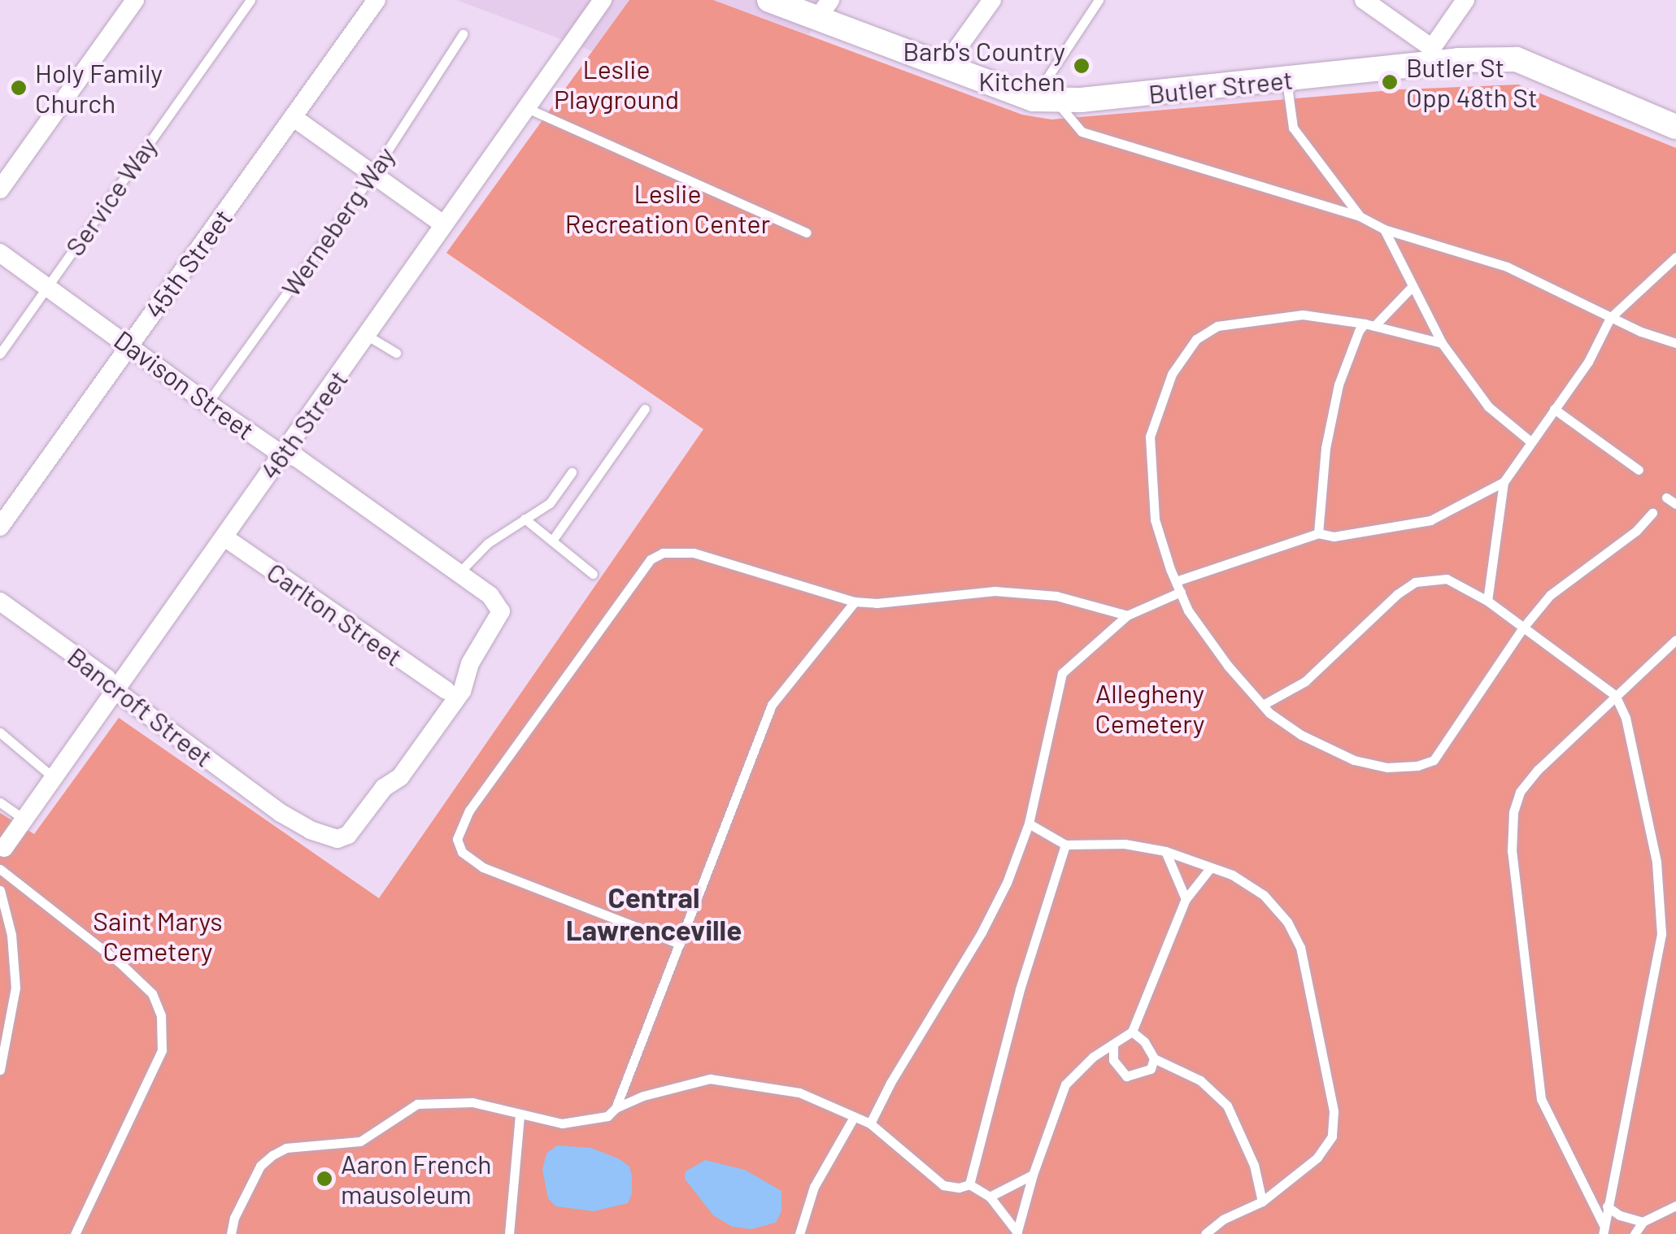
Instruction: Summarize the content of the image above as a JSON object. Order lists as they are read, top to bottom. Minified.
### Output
{"streets":{"main road":["Butler Street"],"street":["45th Street","Davison Street","46th Street","Carlton Street","Bancroft Street"],"lane":["Service Way","Werneberg Way"]},"crossings":[["Service Way","Davison Street"],["Werneberg Way","Davison Street"],["45th Street","Davison Street"],["Davison Street","46th Street"],["Davison Street","Bancroft Street"],["46th Street","Carlton Street"],["46th Street","Bancroft Street"]],"districts":["Central Lawrenceville"],"parks":["Leslie Playground","Leslie Recreation Center","Allegheny Cemetery","Saint Marys Cemetery"],"places":["Barb's Country Kitchen","Butler St Opp 48th St","Holy Family Church","Aaron French mausoleum"]}
